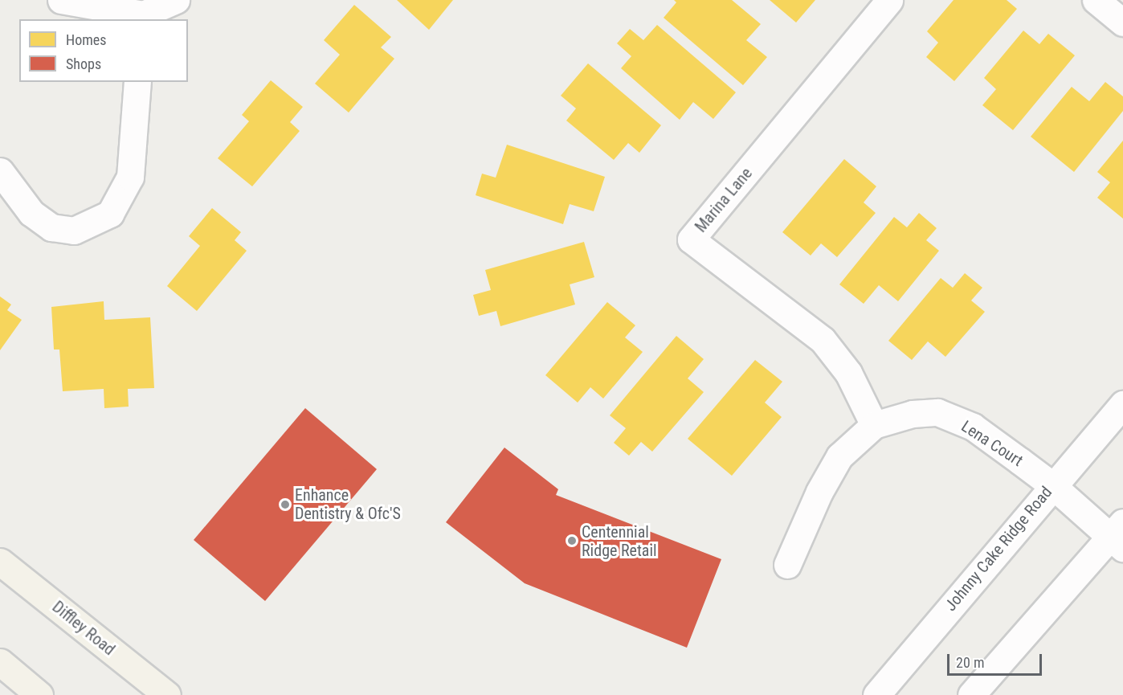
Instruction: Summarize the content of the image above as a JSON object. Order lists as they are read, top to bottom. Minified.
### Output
{"streets":{"main road":["Diffley Road"],"street":["Marina Lane","Lena Court","Johnny Cake Ridge Road"]},"crossings":[["Marina Lane","Lena Court"],["Lena Court","Johnny Cake Ridge Road"]],"places":["Enhance Dentistry & Ofc'S","Centennial Ridge Retail"],"legend":["Homes","Shops"],"scale_bar":"20 m"}
